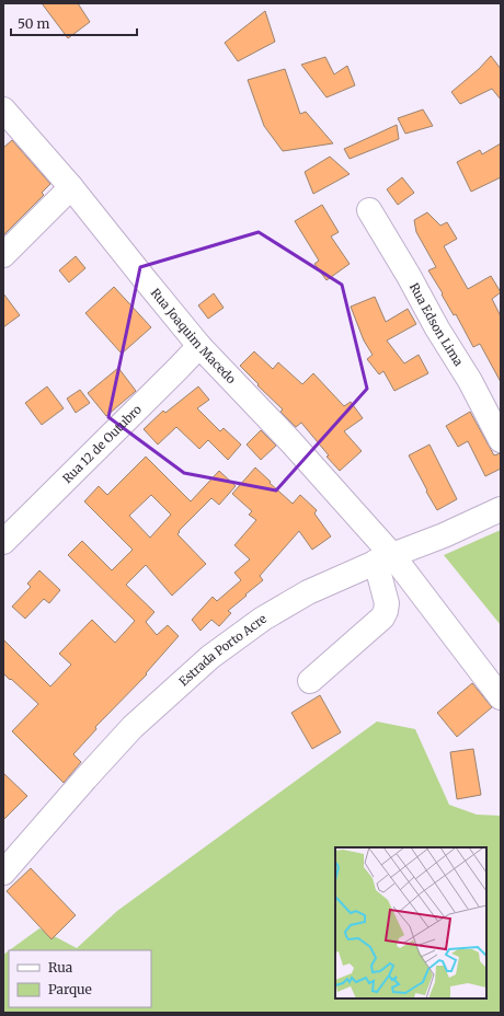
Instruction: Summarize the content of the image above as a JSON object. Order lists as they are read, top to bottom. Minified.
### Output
{"streets":{"street":["Rua Edson Lima","Rua Joaquim Macedo","Rua 12 de Outubro","Estrada Porto Acre"]},"crossings":[["Rua Joaquim Macedo","Rua 12 de Outubro"],["Rua Joaquim Macedo","Estrada Porto Acre"]],"legend":["Rua","Parque"],"scale_bar":"50 m"}
